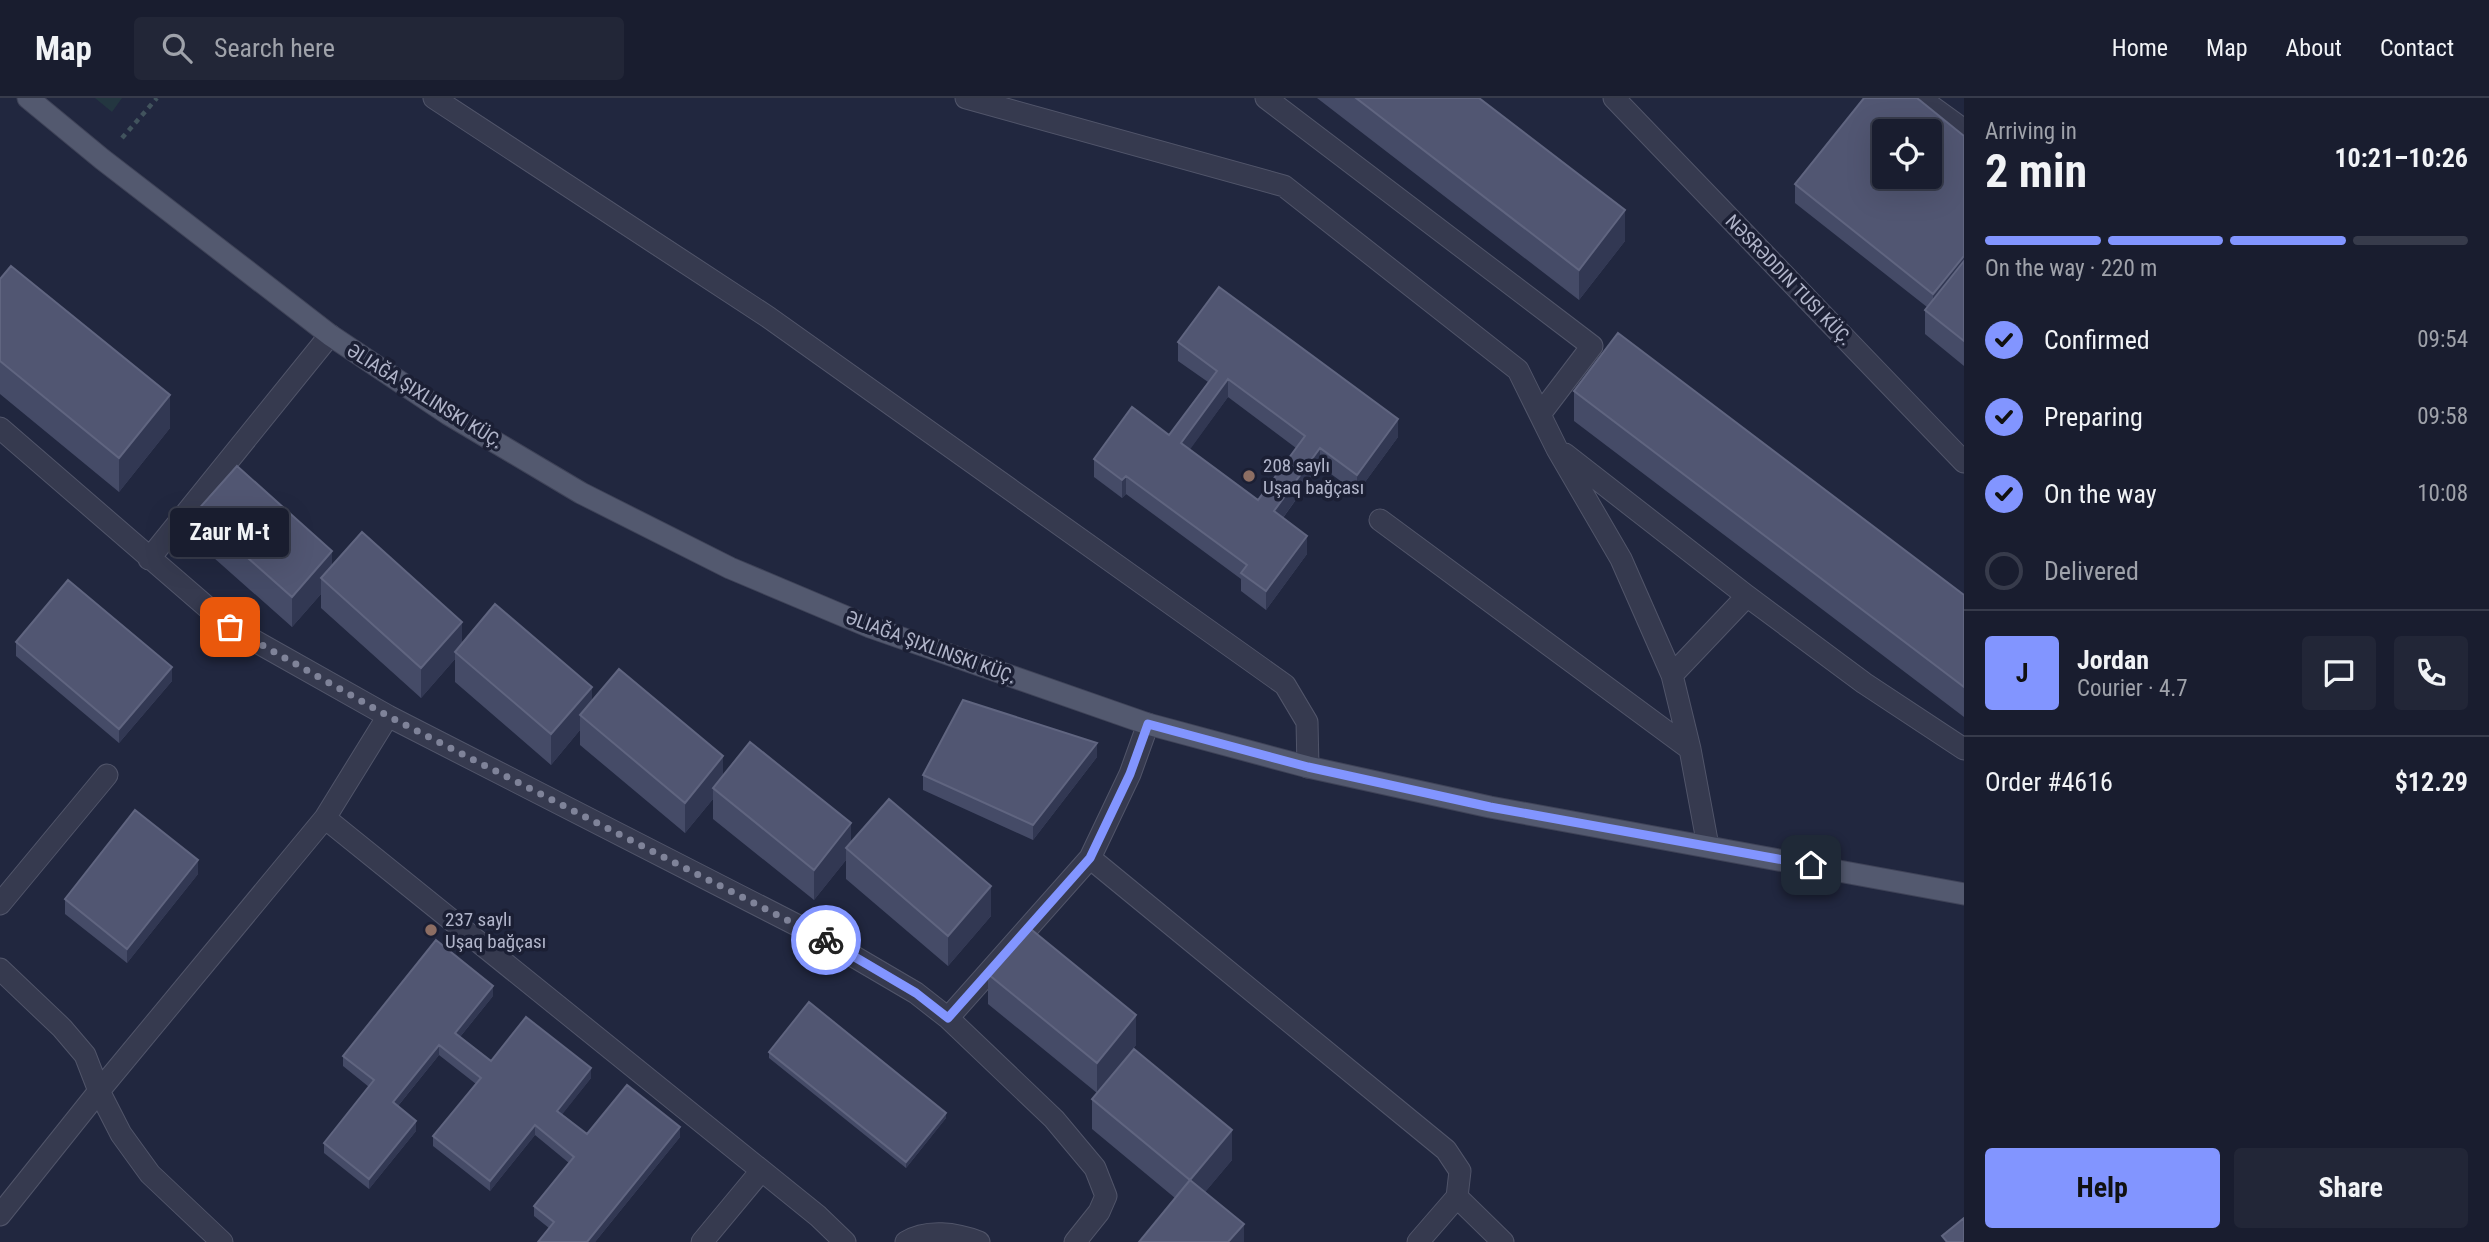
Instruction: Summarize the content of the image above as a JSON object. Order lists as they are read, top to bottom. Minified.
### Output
{"streets":{"street":["NƏSRƏDDIN TUSI KÜÇ."]},"places":["208 saylı Uşaq bağçası","Zaur M-t","237 saylı Uşaq bağçası"],"page":{"header":"Map","search":"Search here","nav":["Home","Map","About","Contact"],"heading":["2 min","Arriving in","10:21–10:26"],"panel":["Jordan","Courier · 4.7","Order #4616","$12.29"],"bar":"On the way · 220 m","list":[["Confirmed","09:54"],["Preparing","09:58"],["On the way","10:08"],"Delivered"],"bubble":"Zaur M-t","round":"J","buttons":["Help","Share"]}}
